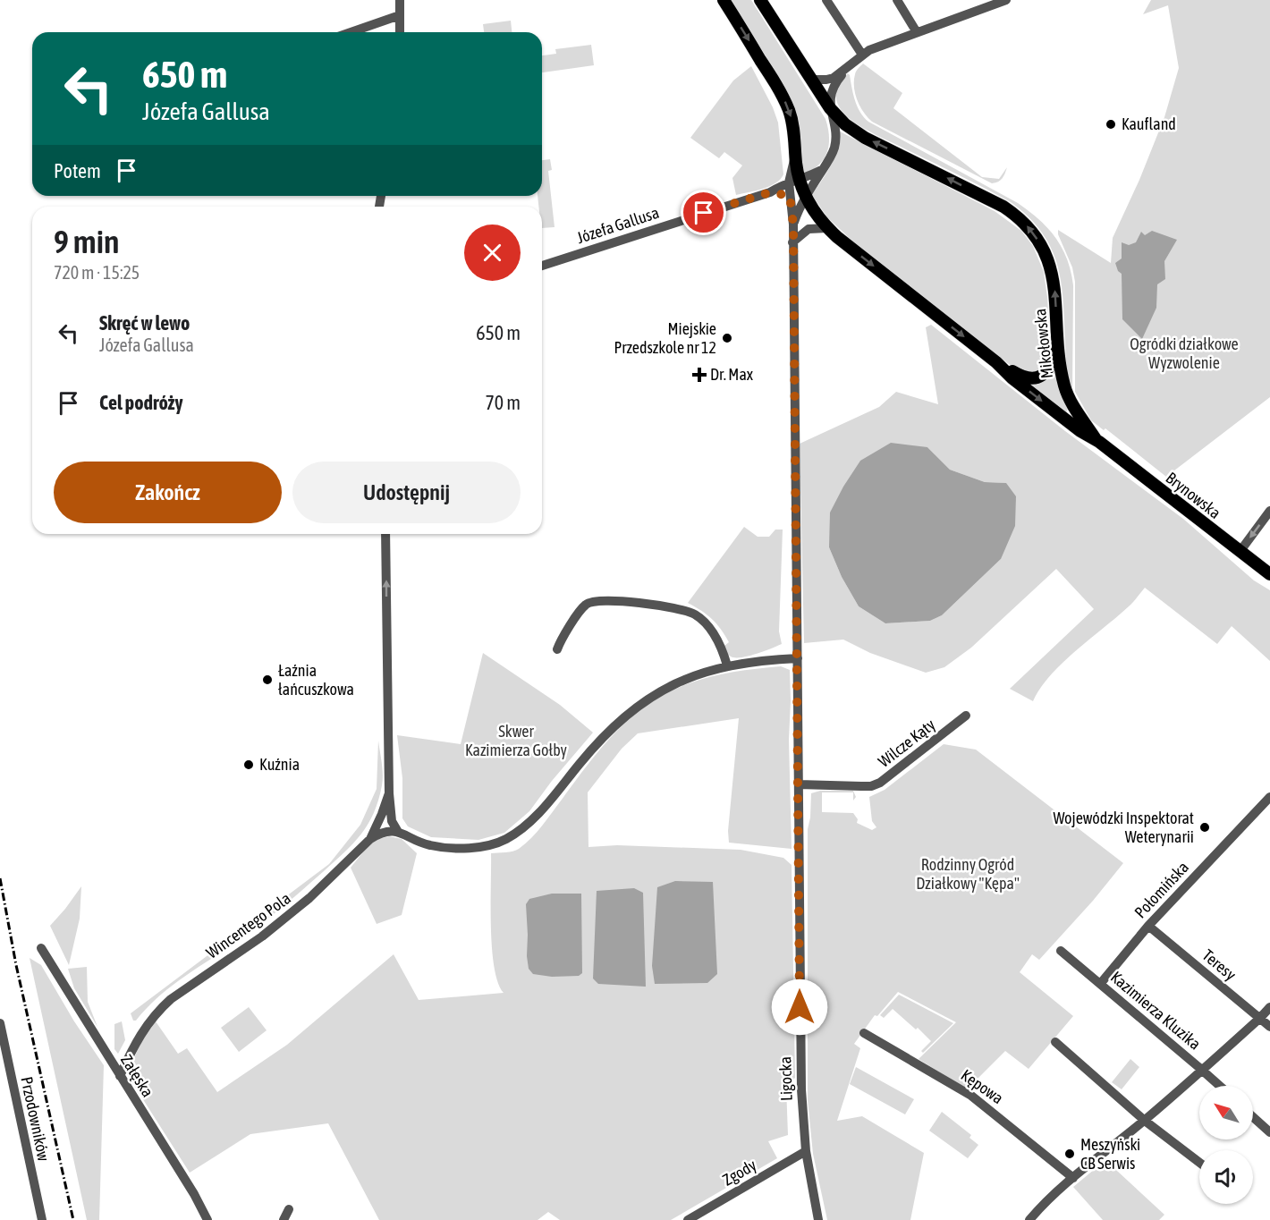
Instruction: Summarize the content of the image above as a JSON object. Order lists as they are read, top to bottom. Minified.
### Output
{"streets":{"main road":["Mikołowska","Brynowska"],"street":["Józefa Gallusa","Wilcze Kąty","Połomińska","Wincentego Pola","Teresy","Kazimierza Kluzika","Załęska","Ligocka","Kępowa","Przodowników","Zgody"]},"crossings":[["Józefa Gallusa","Mikołowska"],["Józefa Gallusa","Ligocka"],["Mikołowska","Brynowska"],["Mikołowska","Ligocka"],["Wilcze Kąty","Ligocka"],["Połomińska","Teresy"],["Połomińska","Kazimierza Kluzika"],["Wincentego Pola","Załęska"],["Ligocka","Zgody"]],"one_way":["Wincentego Pola"],"parks":["Ogródki działkowe Wyzwolenie","Skwer Kazimierza Gołby","Rodzinny Ogród Działkowy \"Kępa\""],"places":{"other":["Kaufland","Miejskie Przedszkole nr 12","Łaźnia łańcuszkowa","Kuźnia","Wojewódzki Inspektorat Weterynarii","Meszyński CB Serwis"],"health":["Dr. Max"]},"north":"top left","page":{"turn":["650 m","Józefa Gallusa"],"then":"Potem","heading":["9 min","720 m · 15:25"],"list":[{"name":"Skręć w lewo","note":"Józefa Gallusa","value":"650 m"},{"name":"Cel podróży","value":"70 m"}],"buttons":["Zakończ","Udostępnij"]}}
